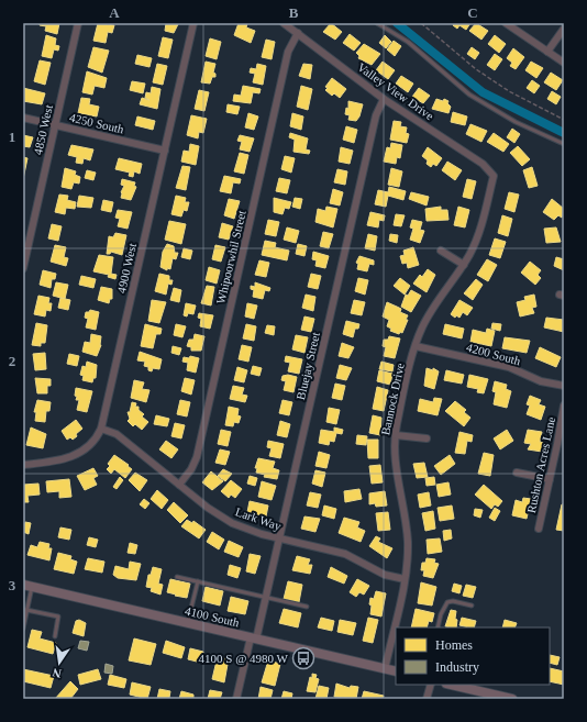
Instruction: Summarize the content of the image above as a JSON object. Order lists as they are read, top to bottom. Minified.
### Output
{"streets":{"main road":["4100 South"],"street":["Valley View Drive","4250 South","4850 West","Whipoorwhil Street","4900 West","4200 South","Bluejay Street","Bannock Drive","Rushton Acres Lane","Lark Way"]},"crossings":[["Valley View Drive","Whipoorwhil Street"],["Valley View Drive","Bluejay Street"],["Valley View Drive","Bannock Drive"],["4250 South","4850 West"],["4250 South","4900 West"],["Whipoorwhil Street","Lark Way"],["4900 West","Lark Way"],["4200 South","Bannock Drive"],["Bluejay Street","Lark Way"],["Bluejay Street","4100 South"],["Bannock Drive","Lark Way"],["Bannock Drive","4100 South"]],"places":{"bus stop":["4100 S @ 4980 W"]},"legend":["Homes","Industry"],"north":"bottom","grid":{"columns":["A","B","C"],"rows":["1","2","3"]}}
